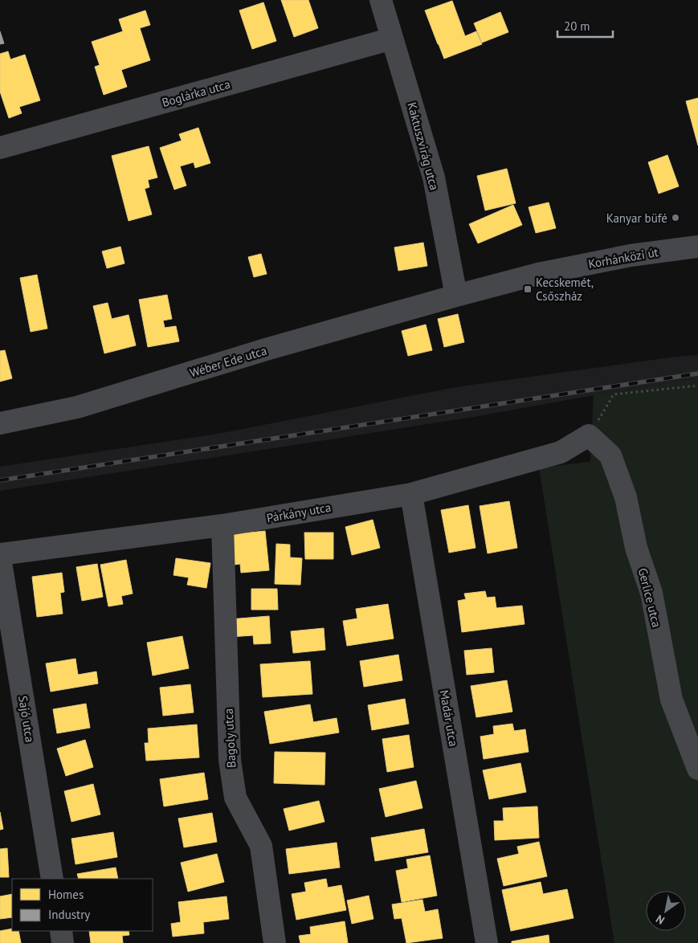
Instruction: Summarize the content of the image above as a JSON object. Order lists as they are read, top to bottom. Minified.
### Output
{"streets":{"street":["Boglárka utca","Kaktuszvirág utca","Korhánközi út","Wéber Ede utca","Párkány utca","Gerlice utca","Madár utca","Sajó utca","Bagoly utca"]},"crossings":[["Boglárka utca","Kaktuszvirág utca"],["Kaktuszvirág utca","Korhánközi út"],["Kaktuszvirág utca","Wéber Ede utca"],["Korhánközi út","Wéber Ede utca"],["Párkány utca","Gerlice utca"],["Párkány utca","Madár utca"],["Párkány utca","Bagoly utca"]],"places":{"other":["Kanyar büfé"],"transit":["Kecskemét, Csőszház"]},"legend":["Homes","Industry"],"scale_bar":"20 m","north":"bottom left"}
